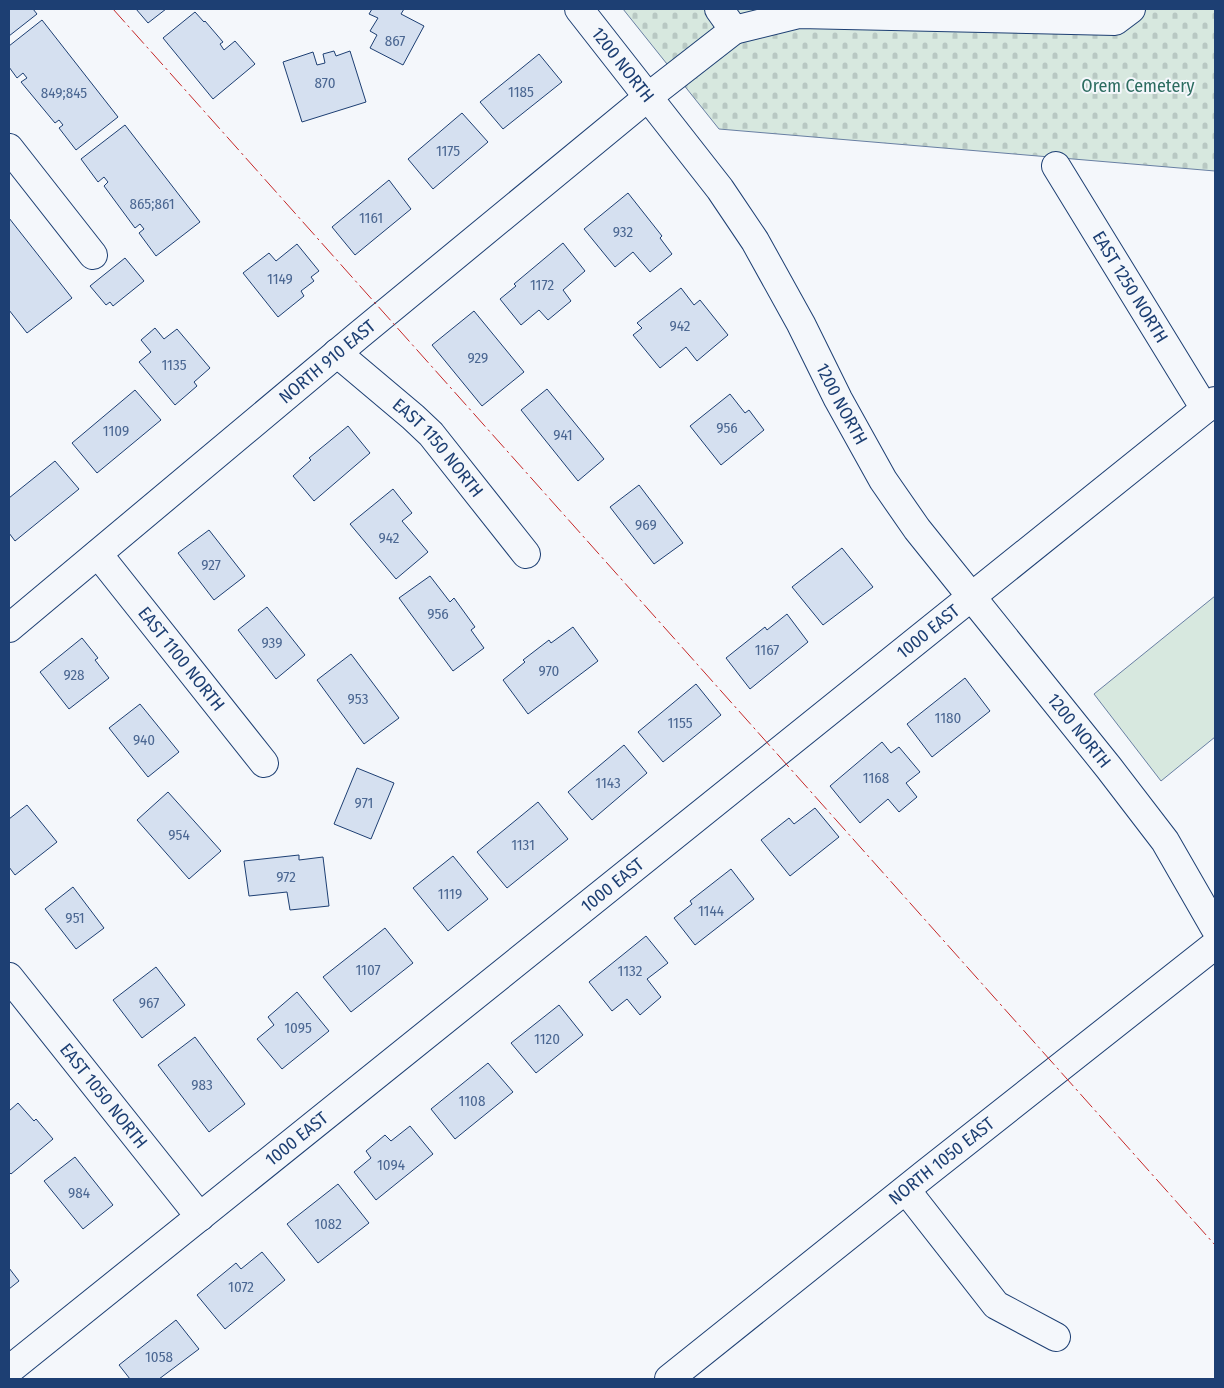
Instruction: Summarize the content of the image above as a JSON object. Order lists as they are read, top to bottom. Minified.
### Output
{"streets":{"street":["1200 NORTH","EAST 1250 NORTH","NORTH 910 EAST","EAST 1150 NORTH","1000 EAST","EAST 1100 NORTH","EAST 1050 NORTH","NORTH 1050 EAST"]},"crossings":[["1200 NORTH","NORTH 910 EAST"],["1200 NORTH","1000 EAST"],["EAST 1250 NORTH","1000 EAST"],["NORTH 910 EAST","EAST 1150 NORTH"],["NORTH 910 EAST","EAST 1100 NORTH"],["1000 EAST","EAST 1050 NORTH"]],"parks":["Orem Cemetery"],"house_numbers":["867","870","1185","849;845","1175","865;861","1161","932","1149","1172","942","929","1135","956","1109","941","969","942","927","956","939","1167","970","928","953","1180","1155","940","1168","1143","971","954","1131","972","1119","1144","951","1107","1132","967","1095","1120","983","1108","1094","984","1082","1072","1058"]}
